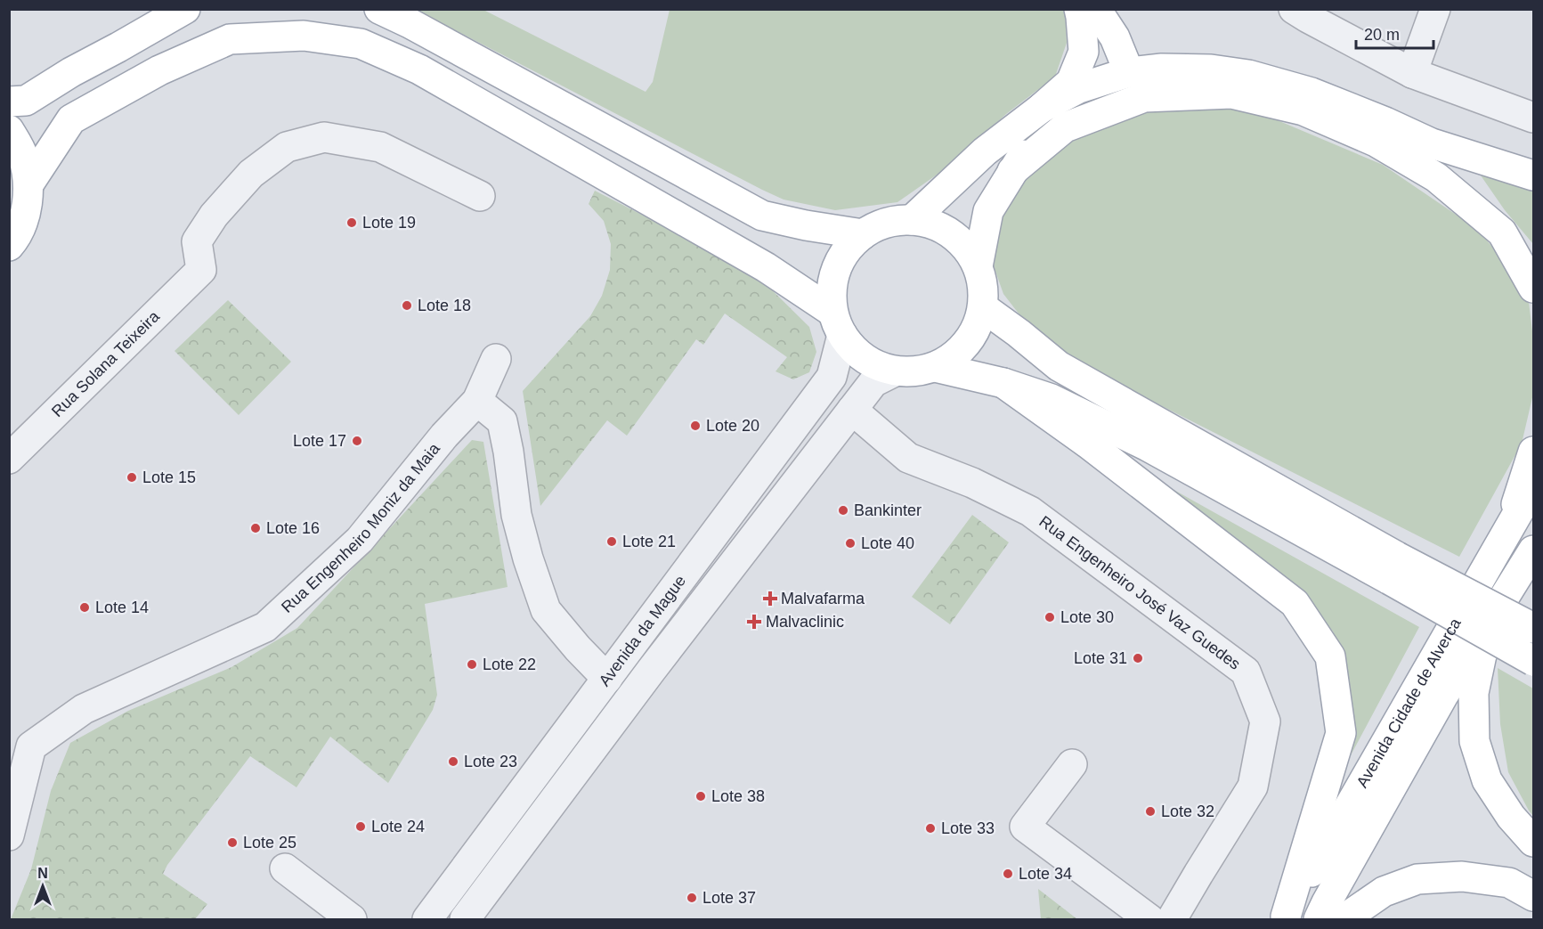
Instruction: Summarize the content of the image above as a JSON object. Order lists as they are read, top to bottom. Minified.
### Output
{"streets":{"main road":["Avenida Cidade de Alverca"],"street":["Rua Solana Teixeira","Rua Engenheiro Moniz da Maia","Rua Engenheiro José Vaz Guedes","Avenida da Mague"]},"crossings":[["Rua Engenheiro José Vaz Guedes","Avenida da Mague"]],"places":{"other":["Lote 19","Lote 18","Lote 20","Lote 17","Lote 15","Bankinter","Lote 16","Lote 21","Lote 40","Lote 14","Lote 30","Lote 31","Lote 22","Lote 23","Lote 38","Lote 32","Lote 24","Lote 33","Lote 25","Lote 34","Lote 37"],"health":["Malvafarma","Malvaclinic"]},"scale_bar":"20 m","north":"top"}
